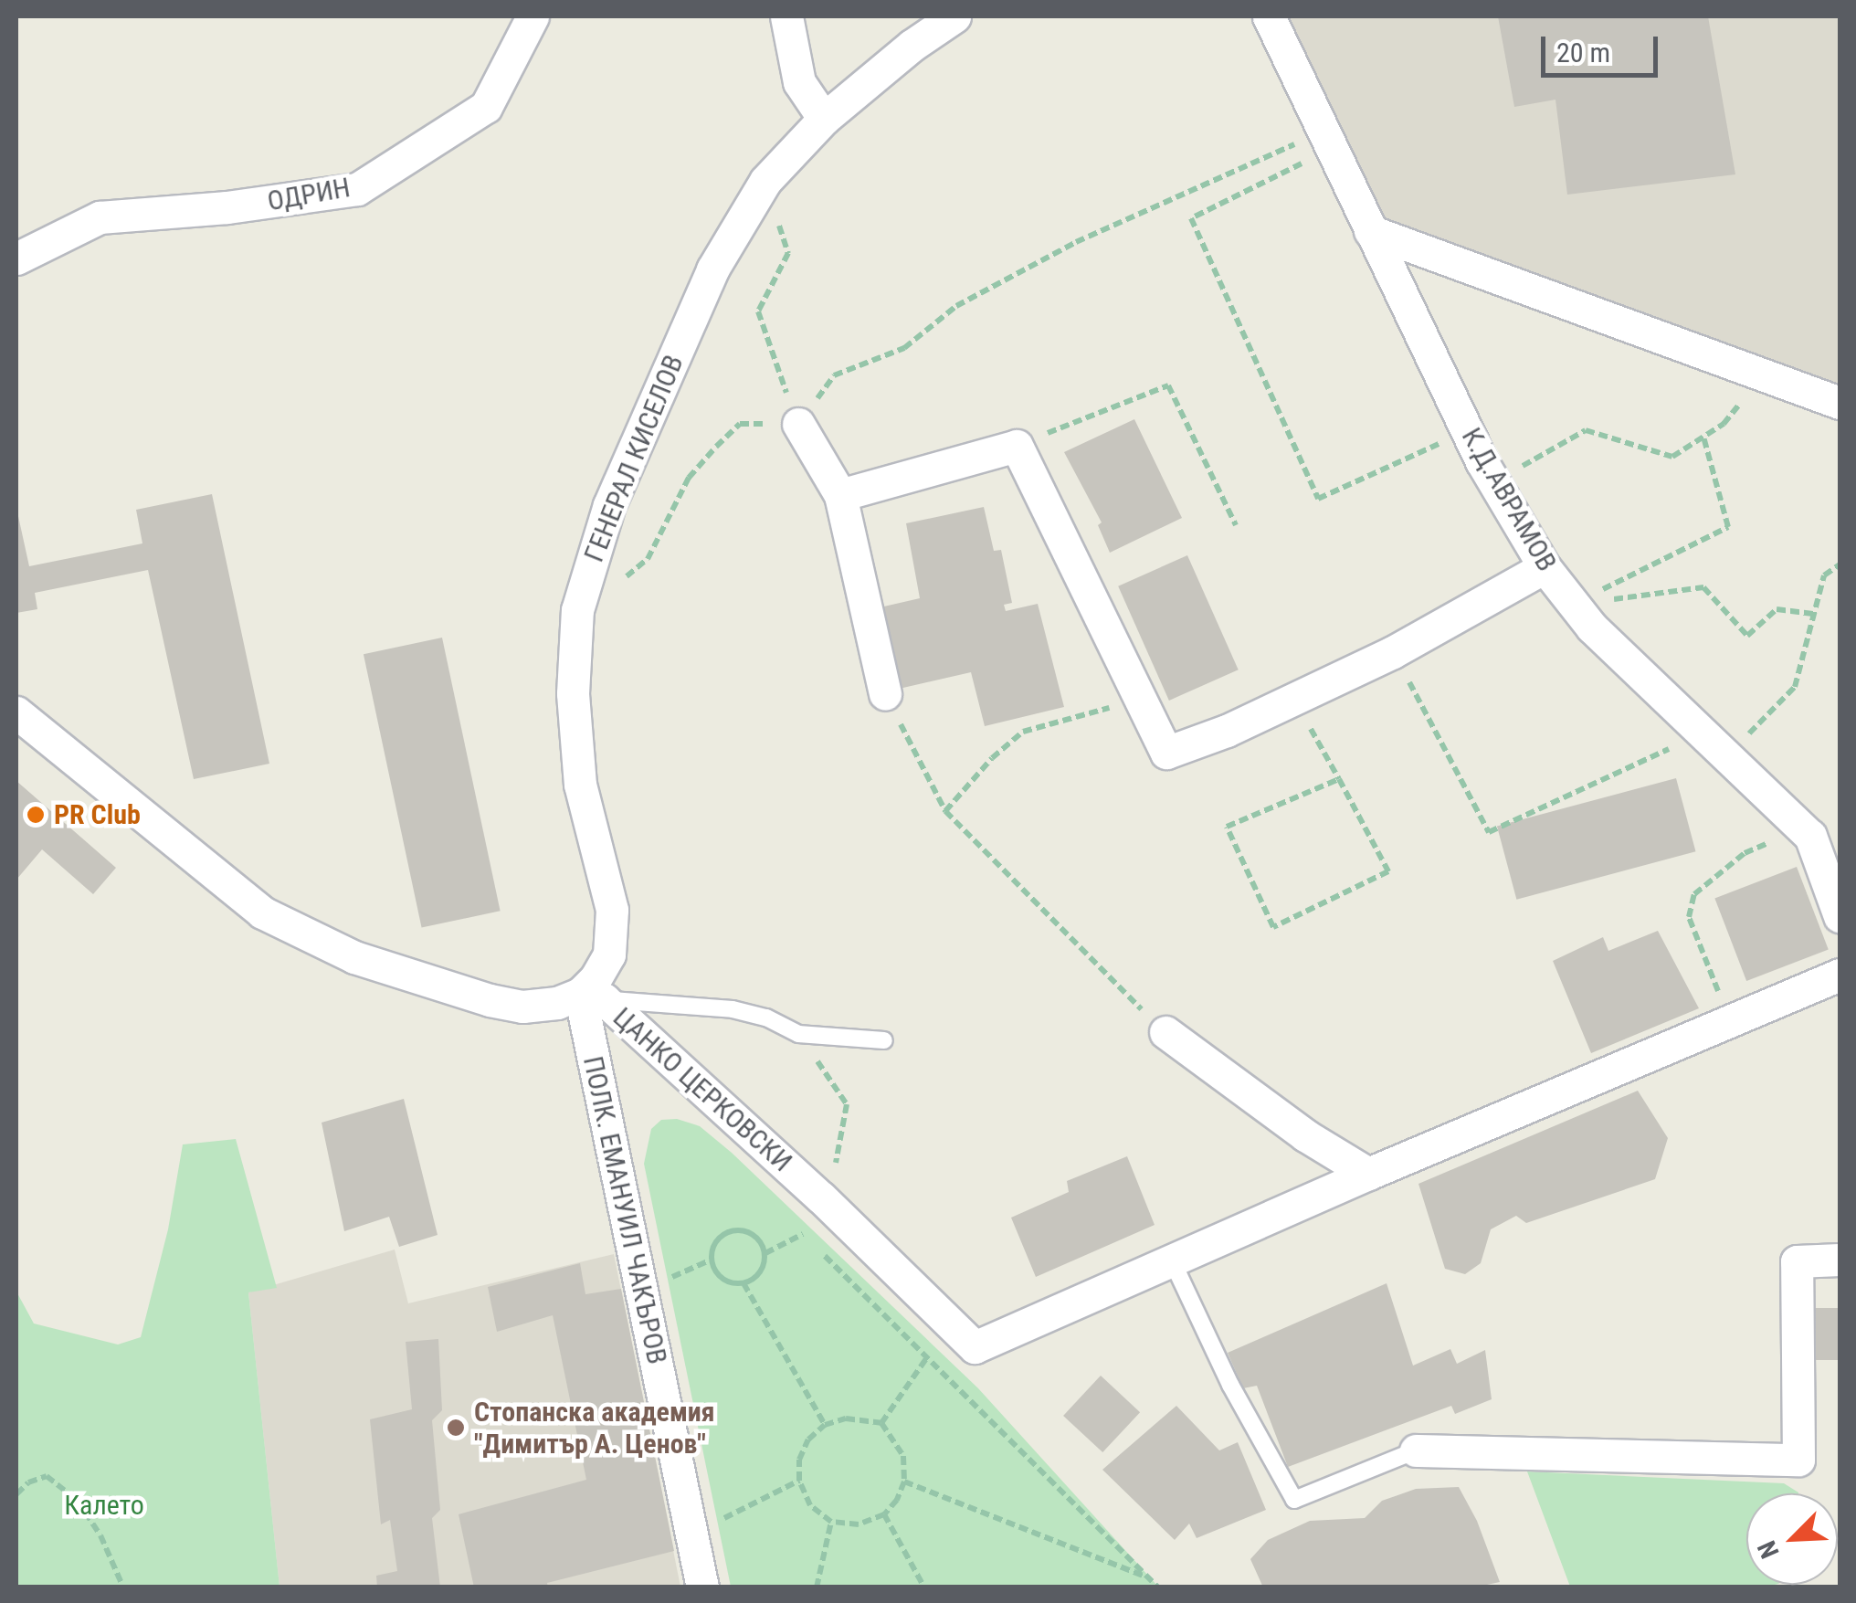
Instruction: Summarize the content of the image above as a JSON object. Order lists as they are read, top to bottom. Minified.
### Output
{"streets":{"street":["ОДРИН","ГЕНЕРАЛ КИСЕЛОВ","К.Д.АВРАМОВ","ЦАНКО ЦЕРКОВСКИ","ПОЛК. ЕМАНУИЛ ЧАКЪРОВ"]},"crossings":[["ГЕНЕРАЛ КИСЕЛОВ","ЦАНКО ЦЕРКОВСКИ"],["ГЕНЕРАЛ КИСЕЛОВ","ПОЛК. ЕМАНУИЛ ЧАКЪРОВ"],["ЦАНКО ЦЕРКОВСКИ","ПОЛК. ЕМАНУИЛ ЧАКЪРОВ"]],"parks":["Калето"],"places":["PR Club","Стопанска академия \"Димитър А. Ценов\""],"scale_bar":"20 m","north":"bottom left"}
